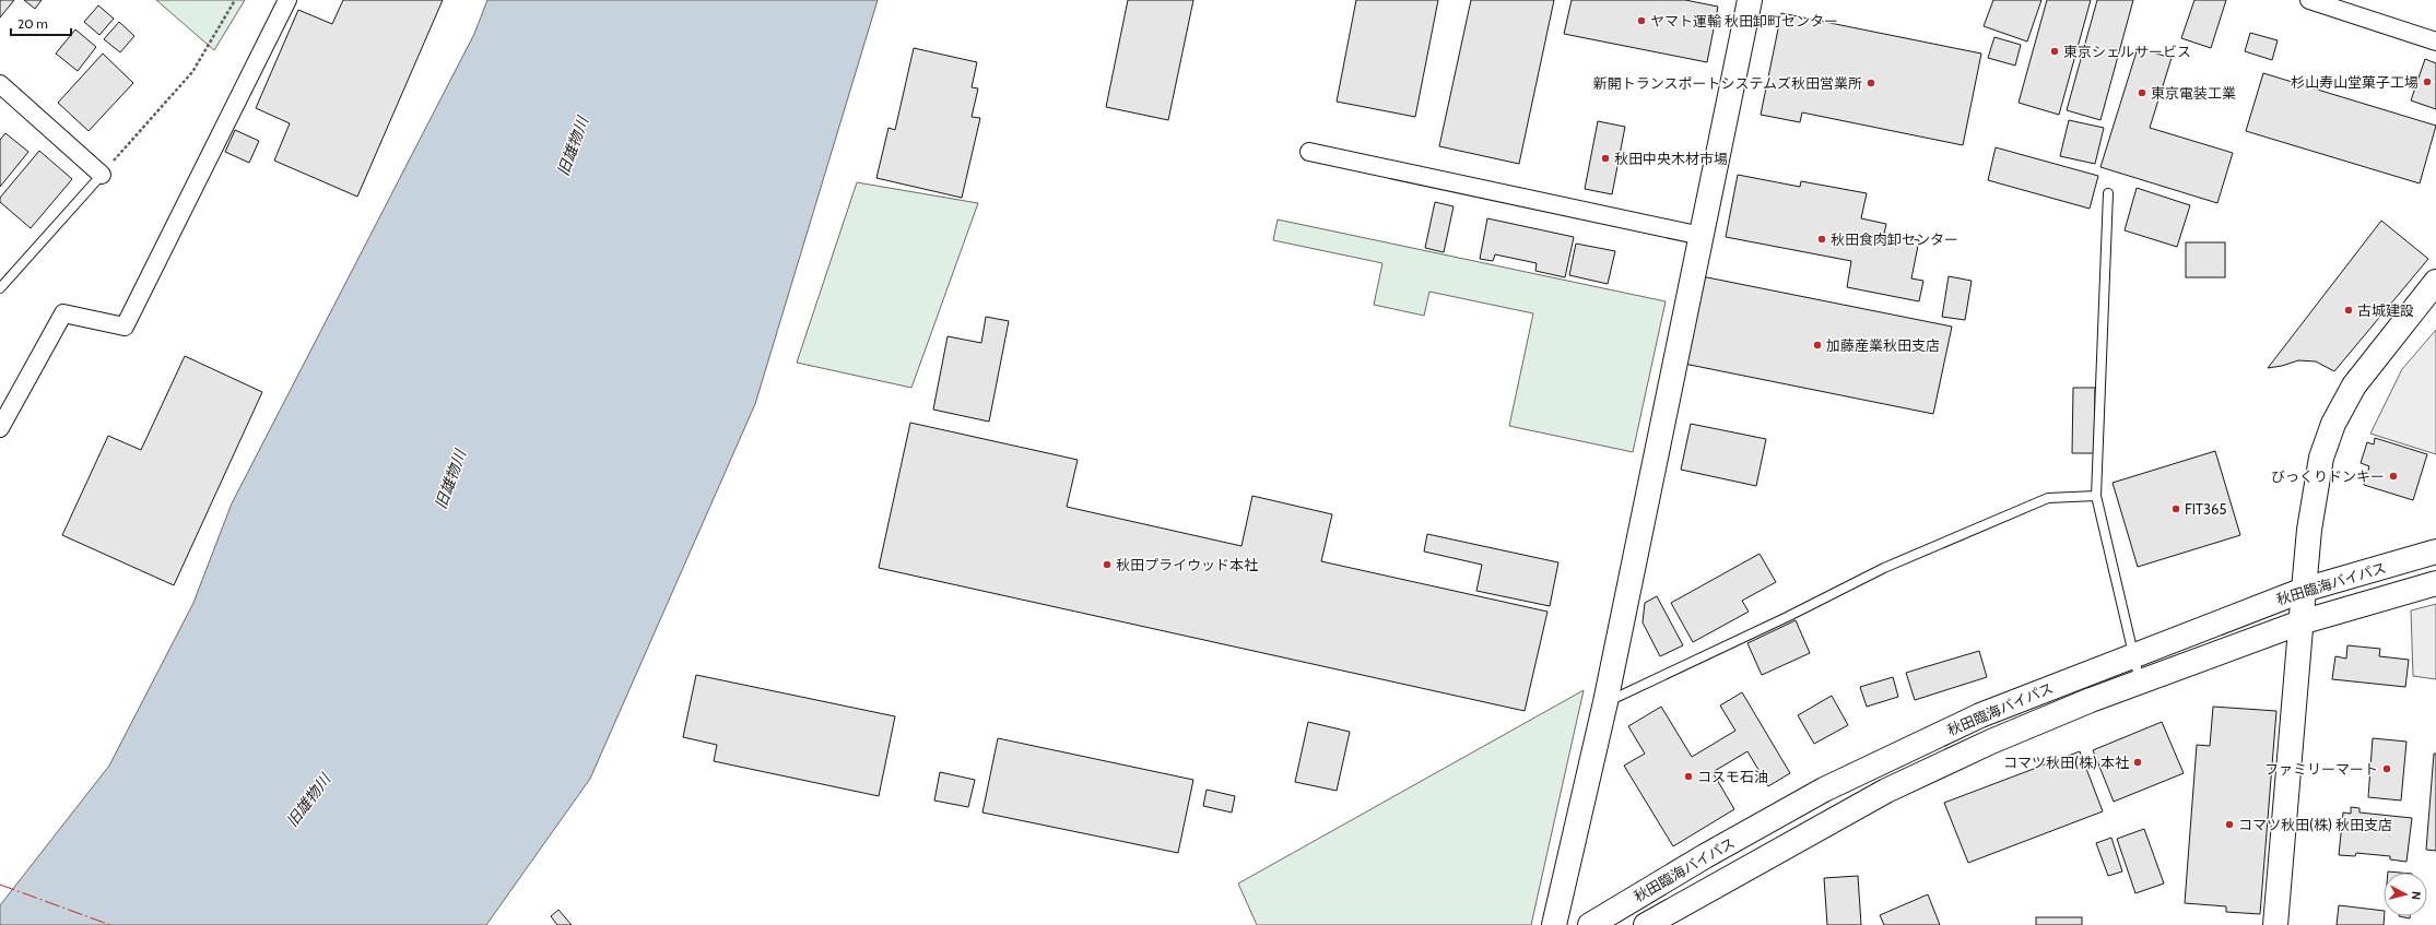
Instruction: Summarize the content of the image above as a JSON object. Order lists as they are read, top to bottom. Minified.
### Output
{"streets":{"main road":["秋田臨海バイパス"]},"water":["旧雄物川"],"places":["ヤマト運輸 秋田卸町センター","東京シェルサービス","杉山寿山堂菓子工場","新開トランスポートシステムズ秋田営業所","東京電装工業","秋田中央木材市場","秋田食肉卸センター","古城建設","加藤産業秋田支店","びっくりドンキー","FIT365","秋田プライウッド本社","コマツ秋田(株) 本社","ファミリーマート","コスモ石油","コマツ秋田(株) 秋田支店"],"scale_bar":"20 m","north":"right"}
